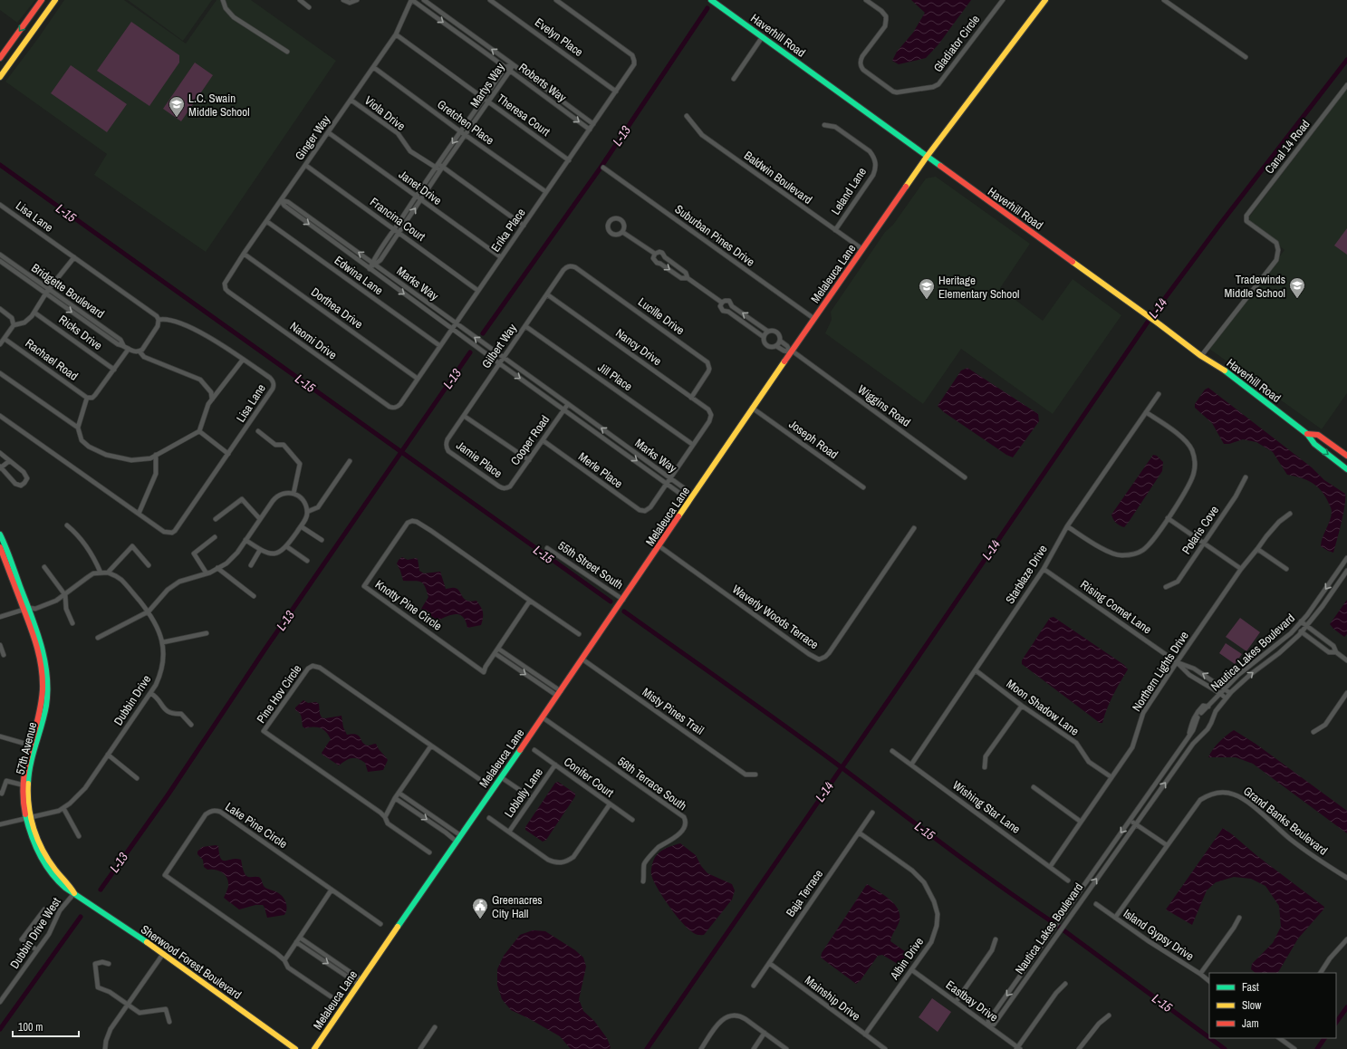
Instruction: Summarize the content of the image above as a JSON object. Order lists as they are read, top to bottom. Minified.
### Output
{"streets":{"street":["Haverhill Road","Evelyn Place","Gladiator Circle","Roberts Way","Martys Way","Viola Drive","Theresa Court","Gretchen Place","Ginger Way","Canal 14 Road","Baldwin Boulevard","Janet Drive","Leland Lane","Lisa Lane","Francina Court","Erika Place","Suburban Pines Drive","Melaleuca Lane","Edwina Lane","Marks Way","Bridgette Boulevard","Dorthea Drive","Lucille Drive","Ricks Drive","Naomi Drive","Gilbert Way","Nancy Drive","Rachael Road","Jill Place","Wiggins Road","Joseph Road","Cooper Road","Jamie Place","Merle Place","Polaris Cove","55th Street South","Starblaze Drive","Knotty Pine Circle","Rising Comet Lane","Waverly Woods Terrace","Nautica Lakes Boulevard","Northern Lights Drive","Pine Hov Circle","Dubbin Drive","Moon Shadow Lane","Misty Pines Trail","57th Avenue","Conifer Court","56th Terrace South","Loblolly Lane","Wishing Star Lane","Grand Banks Boulevard","Lake Pine Circle","Baja Terrace","Dubbin Drive West","Island Gypsy Drive","Albin Drive","Sherwood Forest Boulevard","Mainship Drive","Eastbay Drive"]},"crossings":[["Haverhill Road","Canal 14 Road"],["Haverhill Road","Melaleuca Lane"],["Evelyn Place","Erika Place"],["Roberts Way","Martys Way"],["Roberts Way","Ginger Way"],["Roberts Way","Erika Place"],["Martys Way","Viola Drive"],["Martys Way","Theresa Court"],["Martys Way","Gretchen Place"],["Martys Way","Janet Drive"],["Martys Way","Francina Court"],["Martys Way","Marks Way"],["Viola Drive","Ginger Way"],["Viola Drive","Erika Place"],["Theresa Court","Ginger Way"],["Theresa Court","Erika Place"],["Gretchen Place","Ginger Way"],["Gretchen Place","Erika Place"],["Ginger Way","Janet Drive"],["Ginger Way","Francina Court"],["Ginger Way","Edwina Lane"],["Ginger Way","Marks Way"],["Ginger Way","Dorthea Drive"],["Ginger Way","Naomi Drive"],["Baldwin Boulevard","Leland Lane"],["Baldwin Boulevard","Melaleuca Lane"],["Janet Drive","Erika Place"],["Lisa Lane","Rachael Road"],["Francina Court","Erika Place"],["Erika Place","Edwina Lane"],["Erika Place","Marks Way"],["Erika Place","Dorthea Drive"],["Erika Place","Naomi Drive"],["Suburban Pines Drive","Melaleuca Lane"],["Melaleuca Lane","Marks Way"],["Melaleuca Lane","Wiggins Road"],["Melaleuca Lane","Joseph Road"],["Melaleuca Lane","55th Street South"],["Melaleuca Lane","Waverly Woods Terrace"],["Melaleuca Lane","Misty Pines Trail"],["Melaleuca Lane","56th Terrace South"],["Marks Way","Gilbert Way"],["Marks Way","Cooper Road"],["Marks Way","Merle Place"],["Bridgette Boulevard","Rachael Road"],["Lucille Drive","Gilbert Way"],["Lucille Drive","Nancy Drive"],["Ricks Drive","Rachael Road"],["Gilbert Way","Nancy Drive"],["Gilbert Way","Jill Place"],["Gilbert Way","Jamie Place"],["Nancy Drive","Jill Place"],["Cooper Road","Jamie Place"],["Cooper Road","Merle Place"],["Starblaze Drive","Rising Comet Lane"],["Starblaze Drive","Moon Shadow Lane"],["Starblaze Drive","Wishing Star Lane"],["Rising Comet Lane","Nautica Lakes Boulevard"],["Rising Comet Lane","Northern Lights Drive"],["Nautica Lakes Boulevard","Eastbay Drive"],["Northern Lights Drive","Moon Shadow Lane"],["Northern Lights Drive","Wishing Star Lane"],["Dubbin Drive","57th Avenue"],["57th Avenue","Dubbin Drive West"],["57th Avenue","Sherwood Forest Boulevard"],["Conifer Court","Loblolly Lane"],["Grand Banks Boulevard","Island Gypsy Drive"],["Baja Terrace","Albin Drive"],["Baja Terrace","Mainship Drive"],["Dubbin Drive West","Sherwood Forest Boulevard"],["Albin Drive","Mainship Drive"],["Albin Drive","Eastbay Drive"]],"water":["L-13","L-15","L-14"],"places":{"school or university":["L.C. Swain Middle School","Tradewinds Middle School","Heritage Elementary School"],"public building":["Greenacres City Hall"]},"legend":["Fast","Slow","Jam"],"scale_bar":"100 m"}
